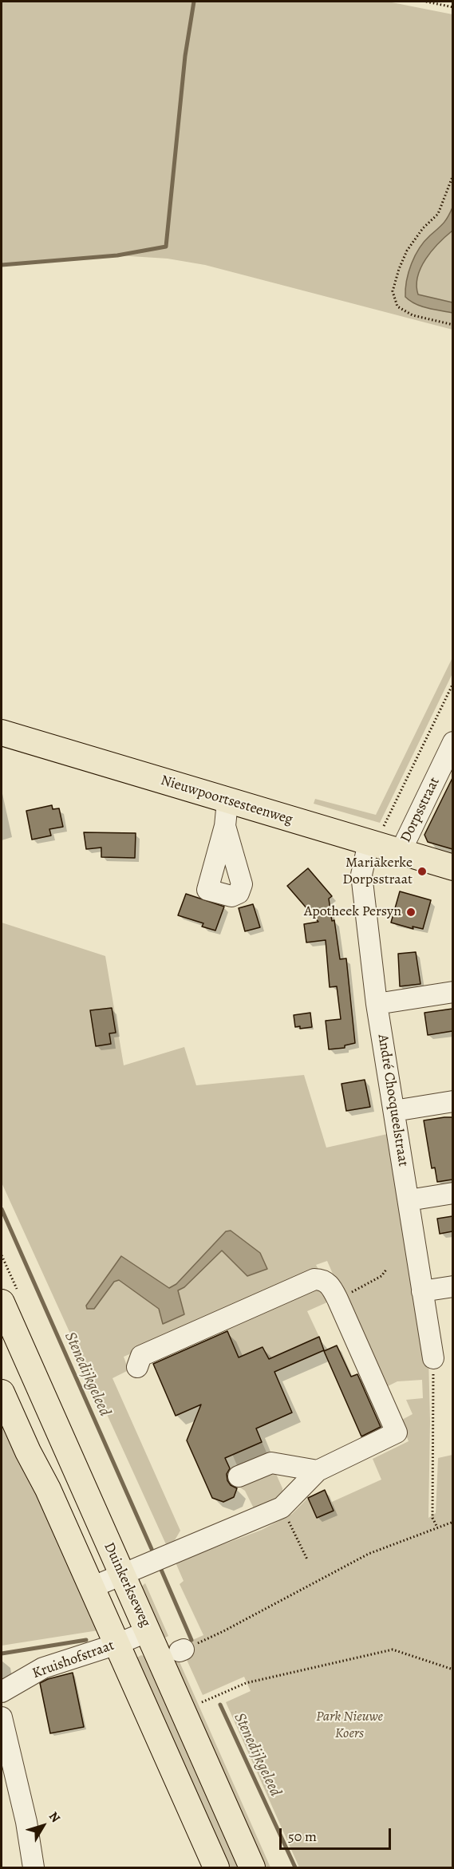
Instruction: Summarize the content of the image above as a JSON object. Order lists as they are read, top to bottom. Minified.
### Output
{"streets":{"main road":["Nieuwpoortsesteenweg","Duinkerkseweg"],"street":["Dorpsstraat","André Chocqueelstraat","Kruishofstraat"]},"crossings":[["Nieuwpoortsesteenweg","Dorpsstraat"],["Nieuwpoortsesteenweg","André Chocqueelstraat"],["Duinkerkseweg","Kruishofstraat"]],"water":["Stenedijkgeleed"],"parks":["Park Nieuwe Koers"],"places":["Mariakerke Dorpsstraat","Apotheek Persyn"],"scale_bar":"50 m","north":"top right"}
